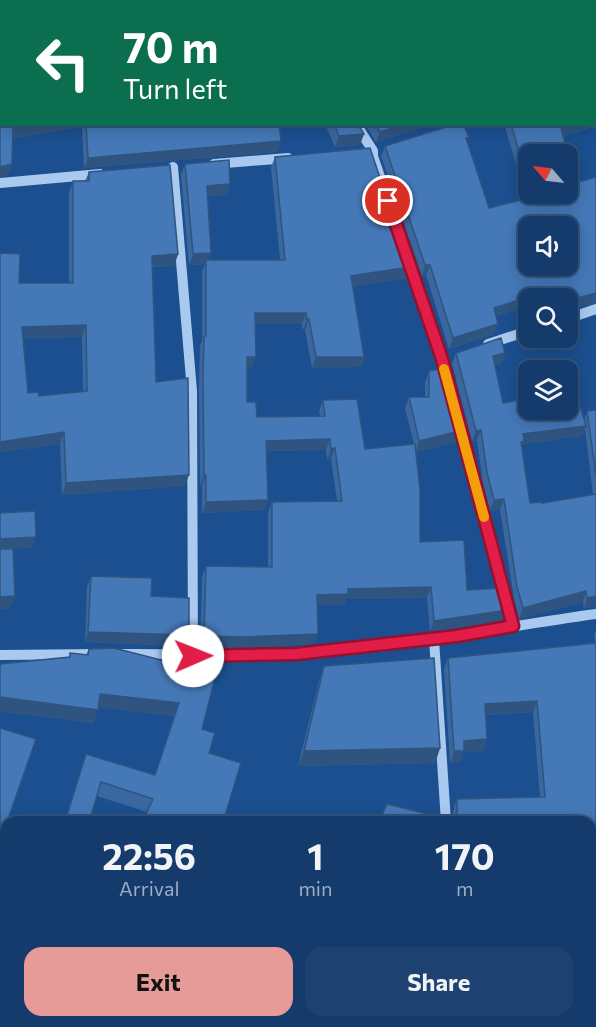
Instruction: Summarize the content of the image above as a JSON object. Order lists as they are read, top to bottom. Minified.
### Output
{"north":"top left","page":{"turn":["70 m","Turn left"],"eta":["22:56","Arrival","1","min","170","m"],"buttons":["Exit","Share"]}}
